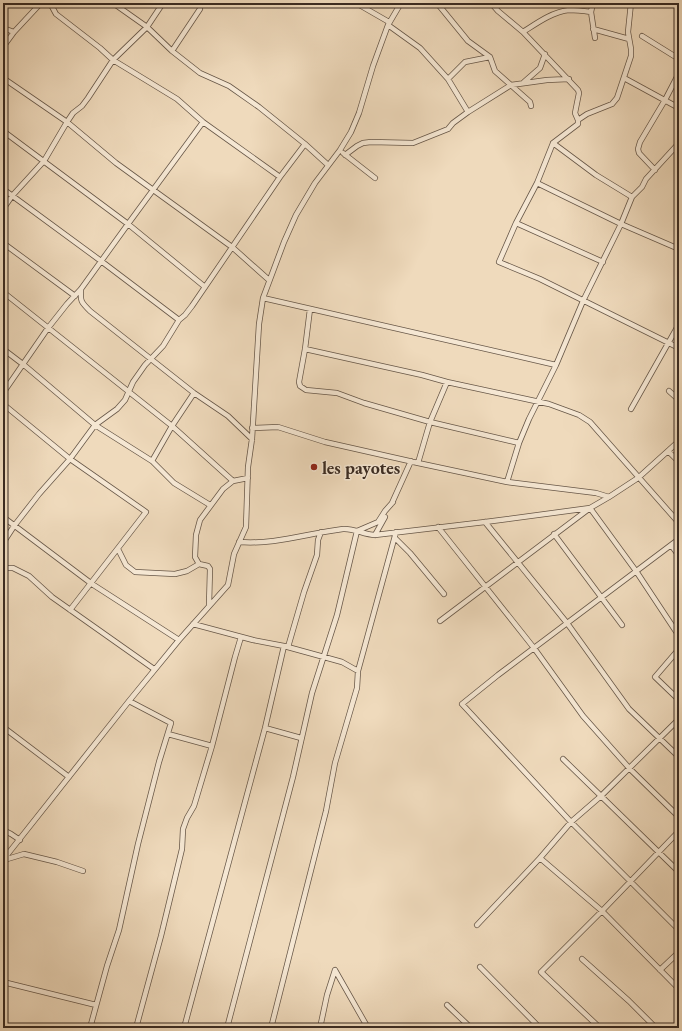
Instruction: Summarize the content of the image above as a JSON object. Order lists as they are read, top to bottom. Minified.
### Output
{"places":["les payotes"]}
